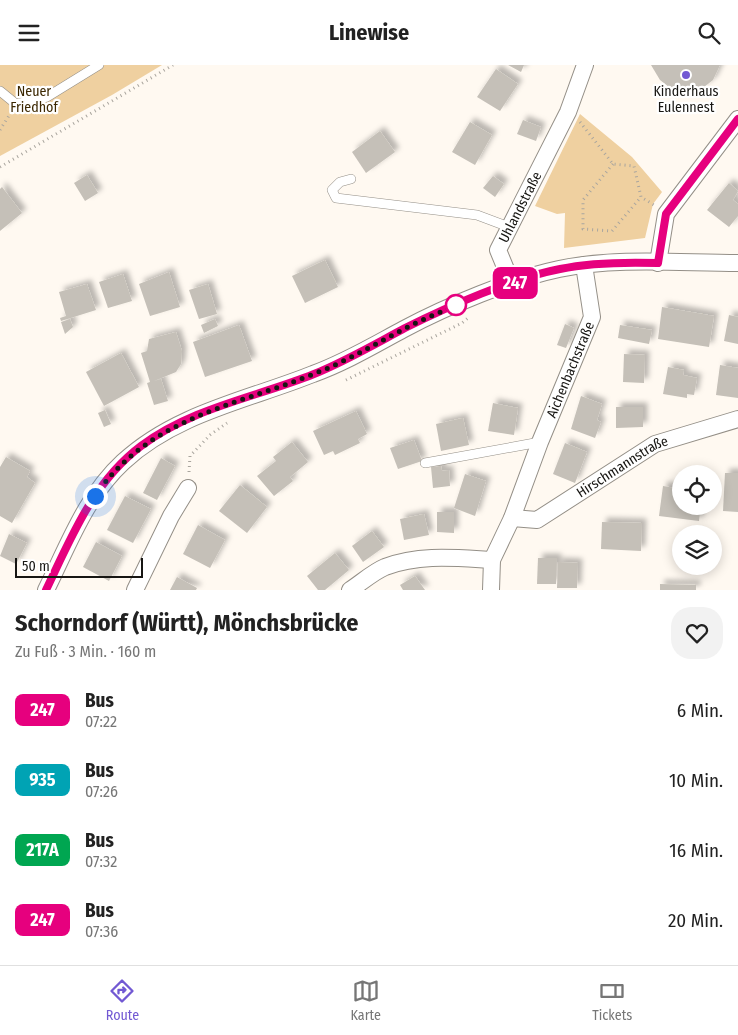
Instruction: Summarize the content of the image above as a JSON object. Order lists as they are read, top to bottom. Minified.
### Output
{"streets":{"street":["Uhlandstraße","Aichenbachstraße","Hirschmannstraße"]},"crossings":[["Aichenbachstraße","Hirschmannstraße"]],"parks":["Neuer Friedhof"],"places":["Kinderhaus Eulennest"],"lines":["bus line 247"],"scale_bar":"50 m","page":{"header":"Linewise","on_map":"247","scale":"50 m","heading":["Schorndorf (Württ), Mönchsbrücke","Zu Fuß · 3 Min. · 160 m"],"list":[{"mark":"247","name":"Bus","note":"07:22","value":"6 Min."},{"mark":"935","name":"Bus","note":"07:26","value":"10 Min."},{"mark":"217A","name":"Bus","note":"07:32","value":"16 Min."},{"mark":"247","name":"Bus","note":"07:36","value":"20 Min."}],"tabs":["Route","Karte","Tickets"]}}
